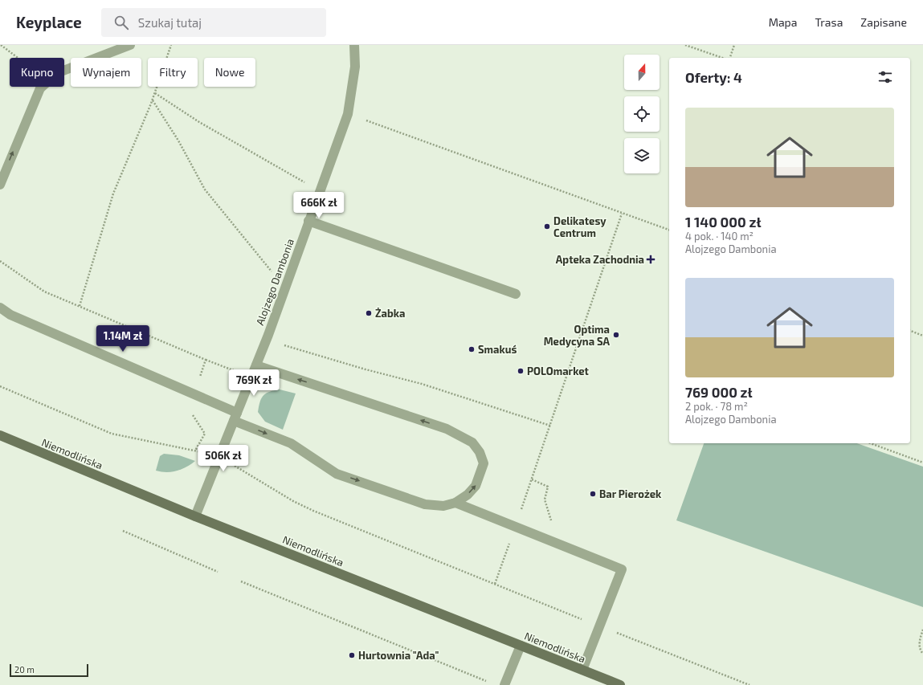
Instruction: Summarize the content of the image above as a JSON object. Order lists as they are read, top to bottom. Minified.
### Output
{"streets":{"main road":["Niemodlińska"],"street":["Alojzego Dambonia"]},"crossings":[["Alojzego Dambonia","Niemodlińska"]],"places":{"other":["Delikatesy Centrum","Żabka","Optima Medycyna SA","Smakuś","POLOmarket","Bar Pierożek","Hurtownia \"Ada\""],"health":["Apteka Zachodnia"]},"scale_bar":"20 m","north":"top","page":{"header":"Keyplace","search":"Szukaj tutaj","nav":["Mapa","Trasa","Zapisane"],"chip":["Kupno","Wynajem","Filtry","Nowe"],"heading":"Oferty: 4","list":[{"name":"1 140 000 zł","note":"4 pok. · 140 m² · Alojzego Dambonia"},{"name":"769 000 zł","note":"2 pok. · 78 m² · Alojzego Dambonia"}],"price":["666K zł","1.14M zł","769K zł","506K zł"],"scale":"20 m"}}
